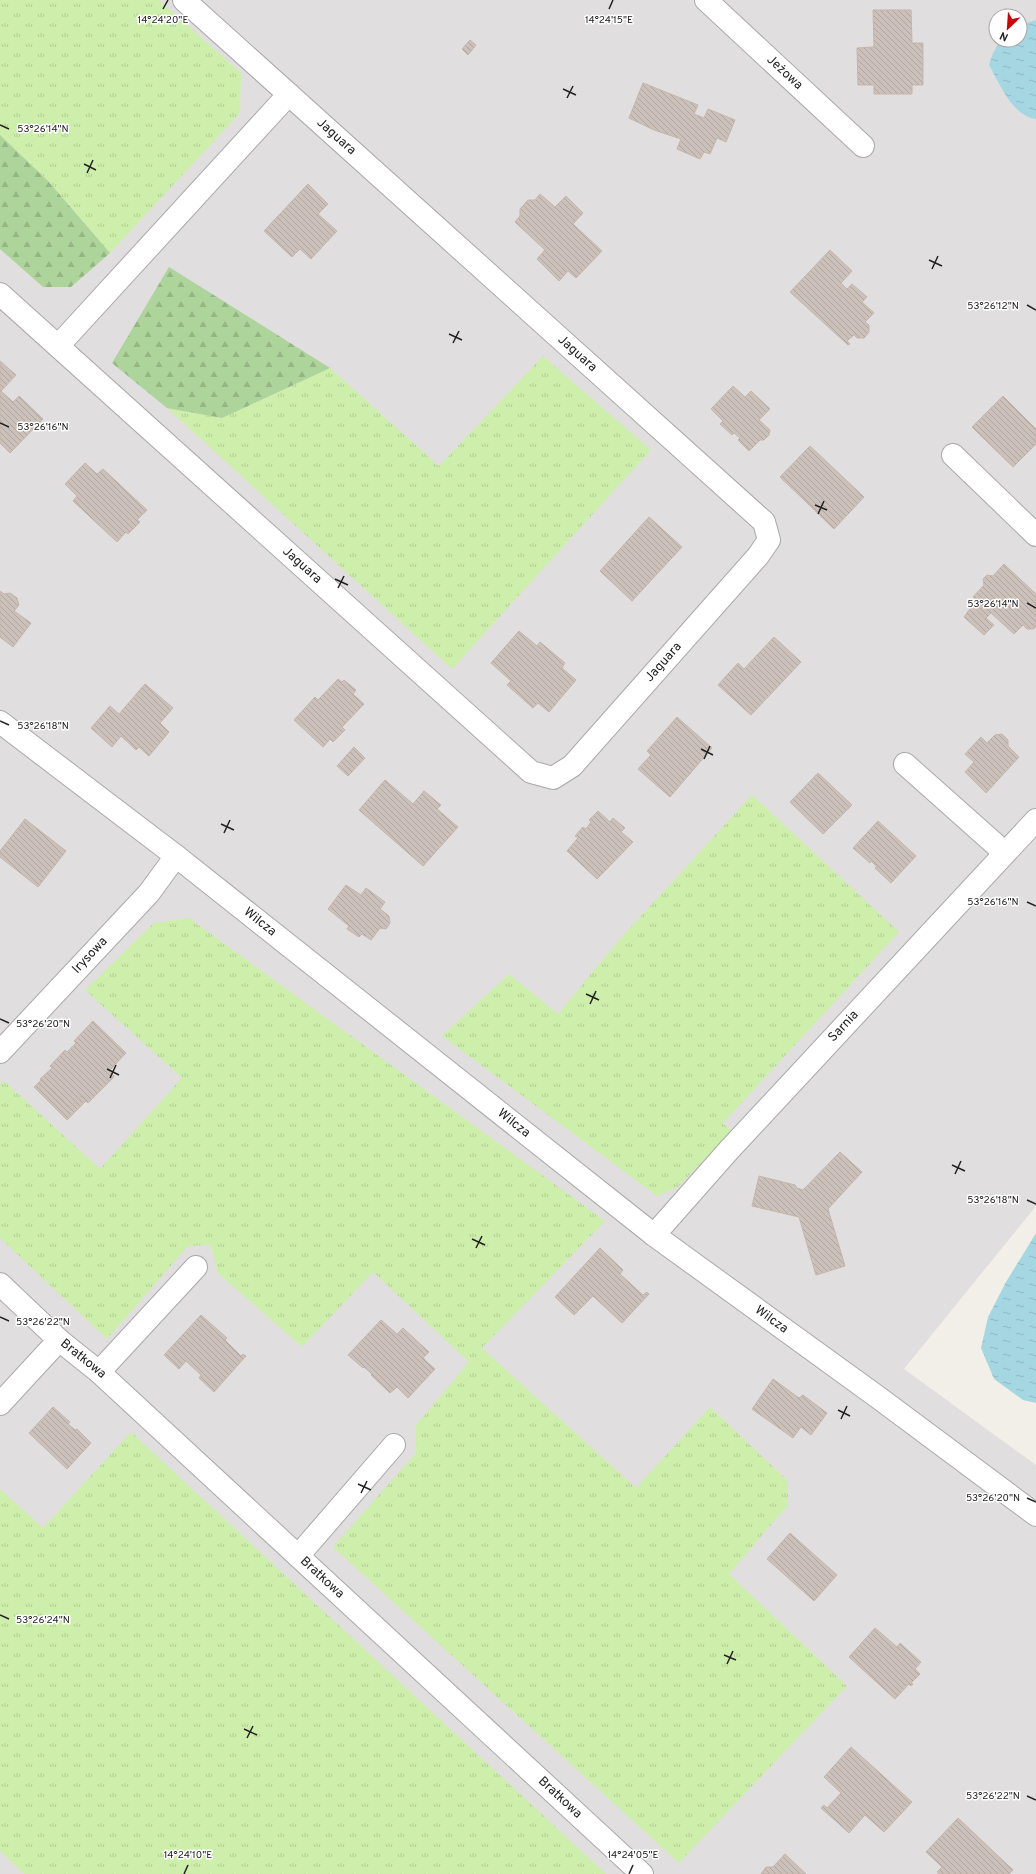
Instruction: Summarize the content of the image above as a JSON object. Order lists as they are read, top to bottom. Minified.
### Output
{"streets":{"street":["Jeżowa","Jaguara","Wilcza","Irysowa","Sarnia","Bratkowa"]},"crossings":[["Wilcza","Irysowa"],["Wilcza","Sarnia"]],"north":"bottom left","coordinates":["14°24'20\"E","14°24'15\"E","53°26'14\"N","53°26'12\"N","53°26'16\"N","53°26'18\"N","53°26'20\"N","53°26'22\"N","53°26'24\"N","14°24'10\"E","14°24'05\"E"]}
